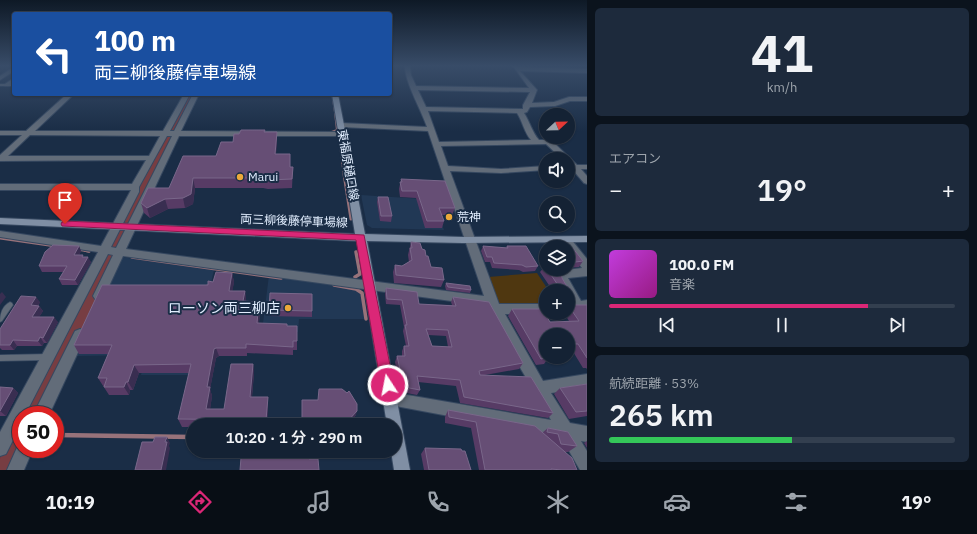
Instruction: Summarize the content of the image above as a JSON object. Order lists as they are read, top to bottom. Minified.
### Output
{"streets":{"main road":["東福原樋口線","両三柳後藤停車場線"]},"crossings":[["東福原樋口線","両三柳後藤停車場線"]],"places":["Marui","荒神","ローソン両三柳店"],"north":"right","page":{"tile":[["41","km/h"],"エアコン",["航続距離 · 53%","265 km"]],"turn":["100 m","両三柳後藤停車場線"],"map_buttons":["+","−"],"heat":["−","19°","+"],"song":["100.0 FM","音楽"],"limit":"50","trip":"10:20 · 1 分 · 290 m","tabs":["10:19","19°"]}}
